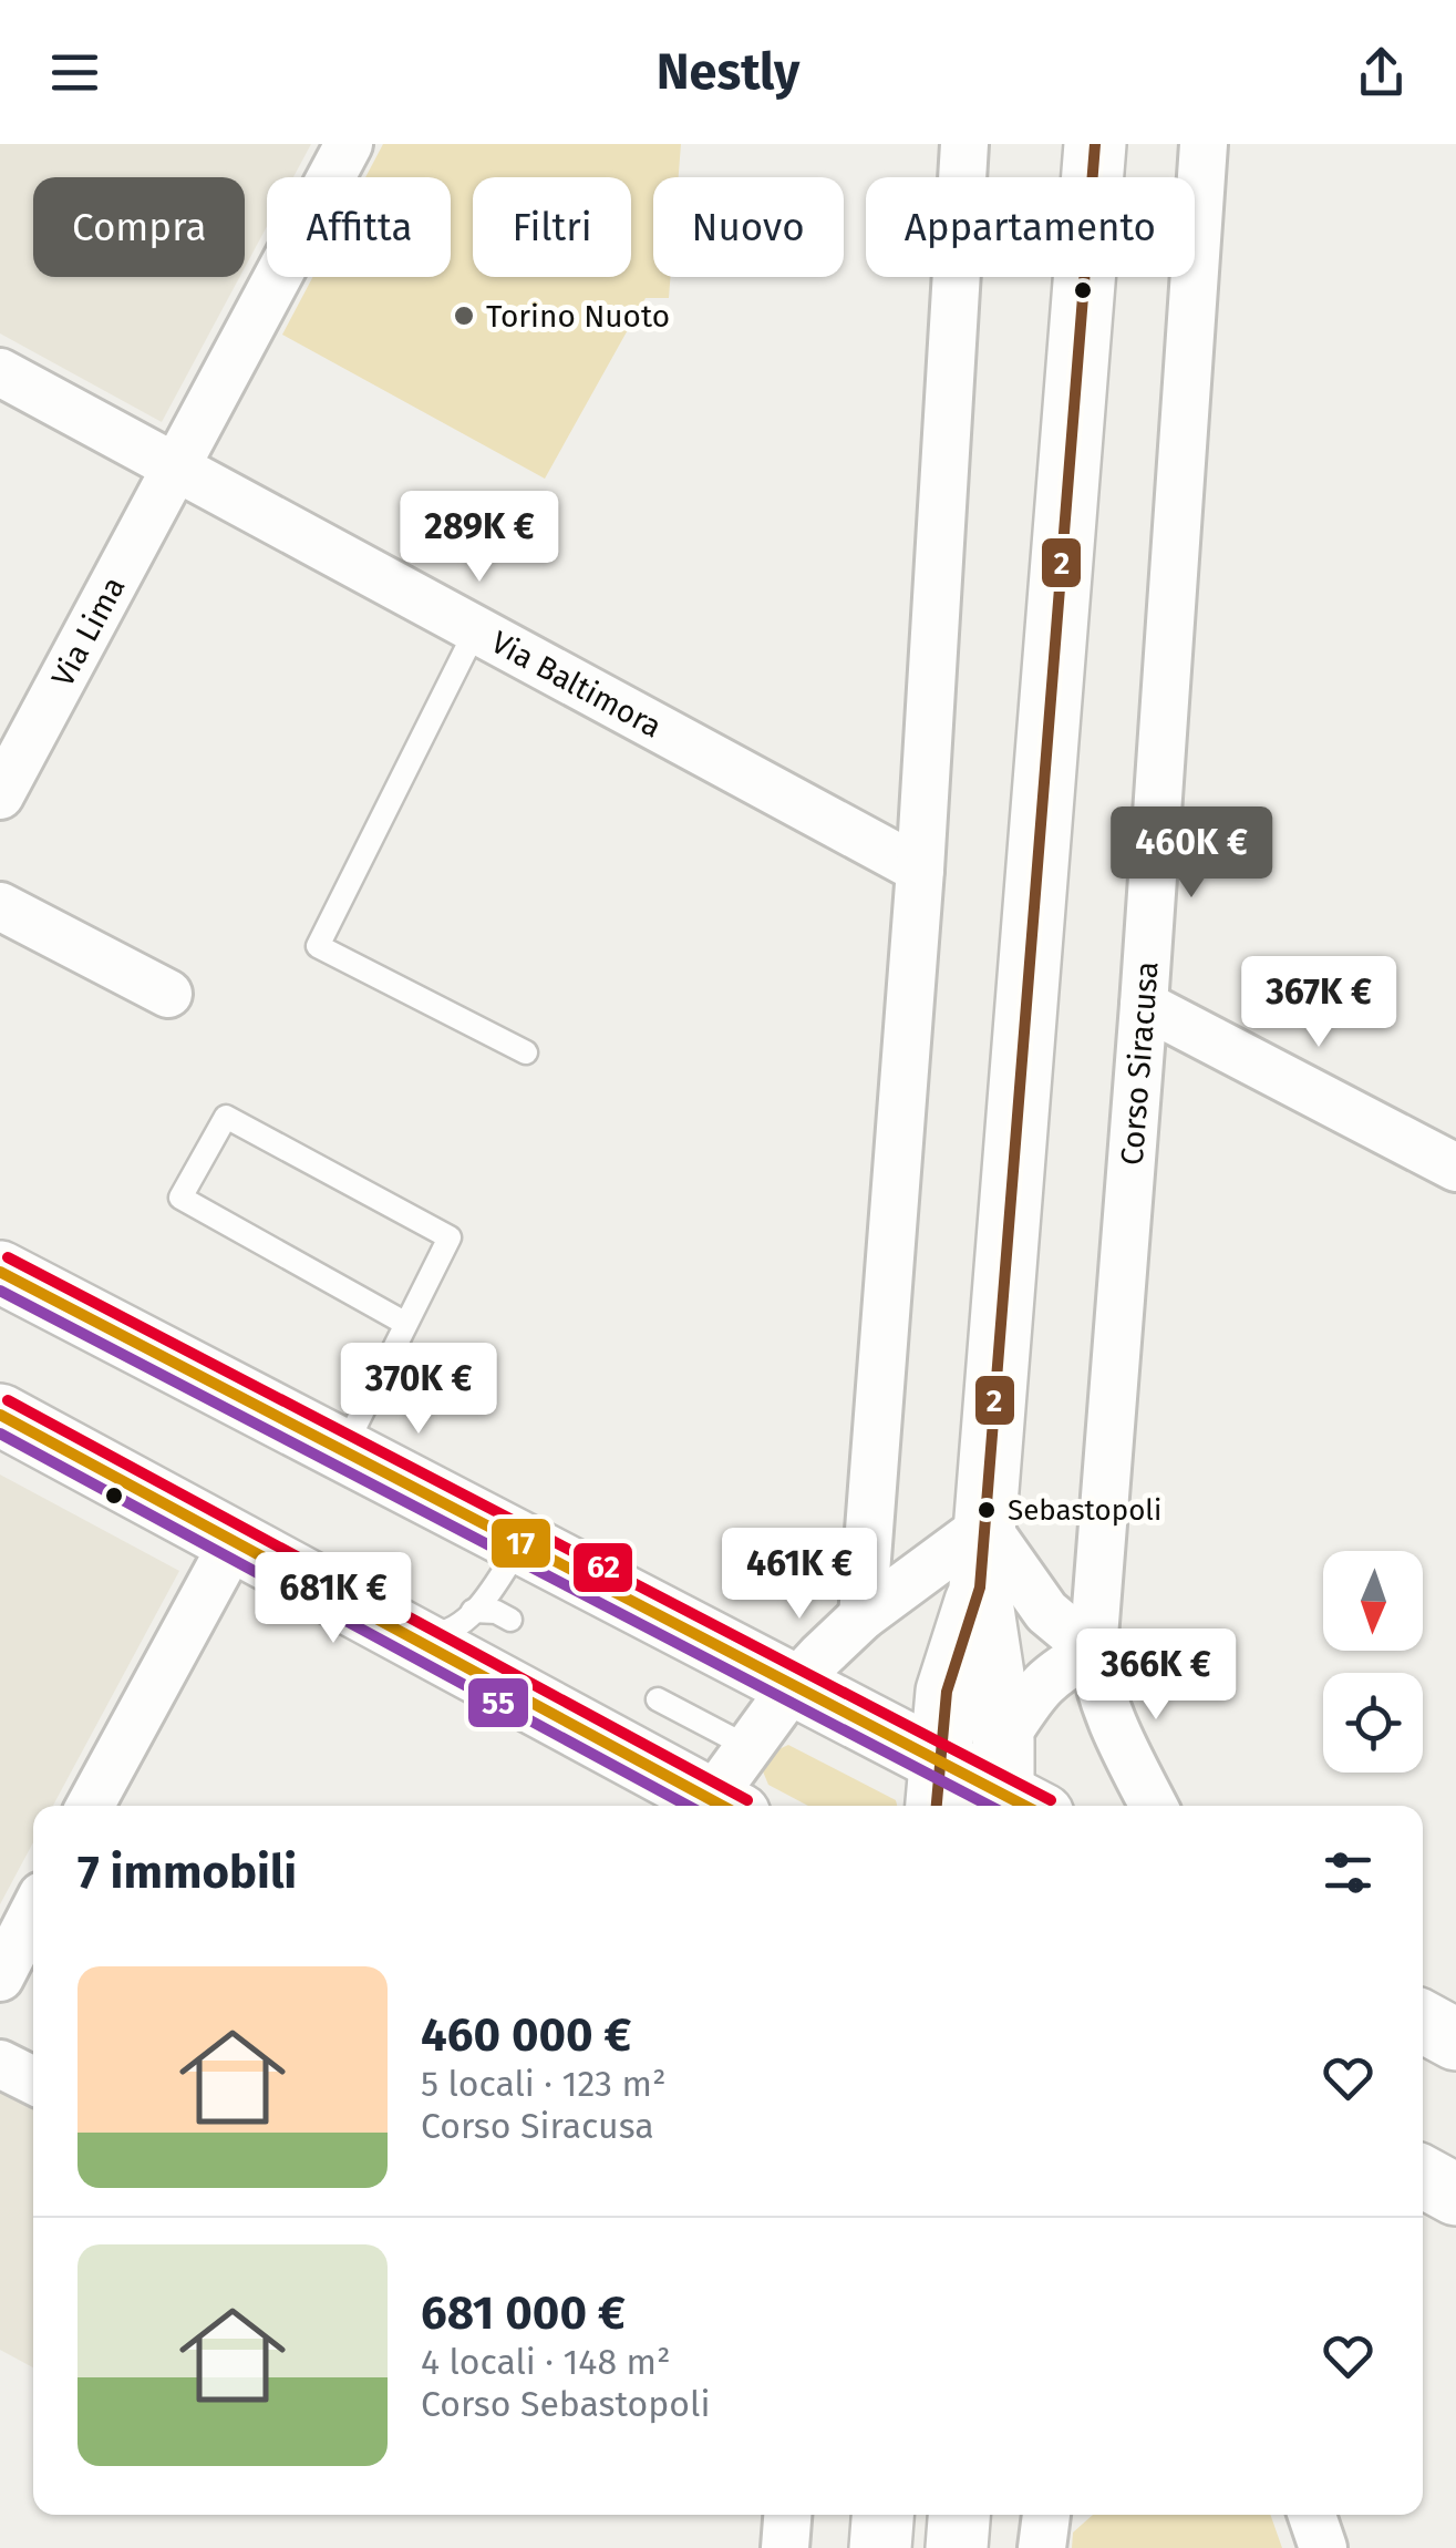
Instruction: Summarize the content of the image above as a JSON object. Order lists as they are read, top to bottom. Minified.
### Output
{"streets":{"street":["Via Lima","Via Baltimora","Corso Siracusa"]},"crossings":[["Via Lima","Via Baltimora"]],"places":["Torino Nuoto","Sebastopoli"],"lines":["transit line 2","transit line 62","transit line 17","transit line 55"],"north":"bottom","page":{"header":"Nestly","chip":["Compra","Affitta","Filtri","Nuovo","Appartamento"],"price":["289K €","460K €","367K €","370K €","461K €","681K €","366K €"],"heading":"7 immobili","list":[{"name":"460 000 €","note":"5 locali · 123 m² · Corso Siracusa"},{"name":"681 000 €","note":"4 locali · 148 m² · Corso Sebastopoli"}]}}
